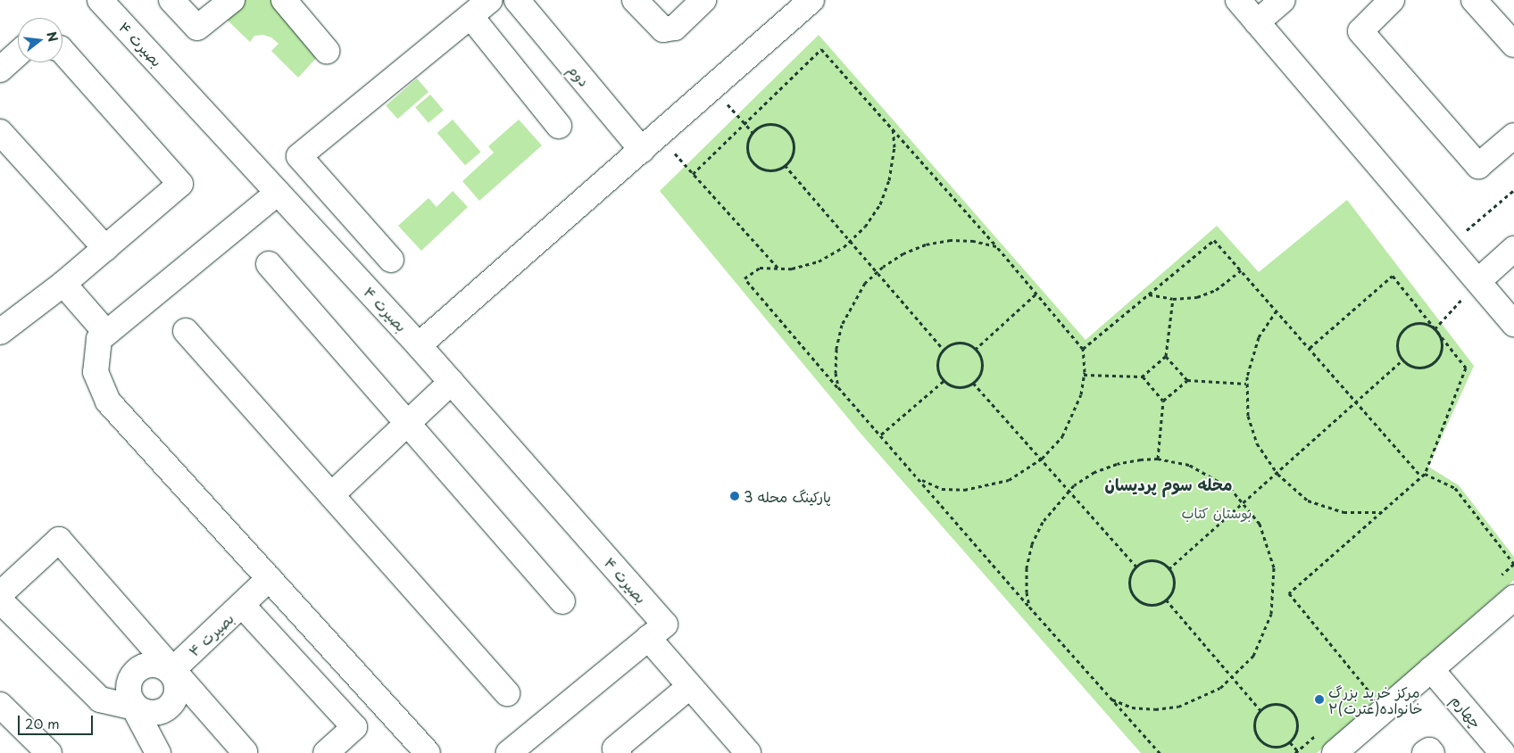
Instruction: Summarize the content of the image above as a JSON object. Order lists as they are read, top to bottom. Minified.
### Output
{"streets":{"street":["بصیرت ۴","دوم","چهارم"]},"districts":["محله سوم پردیسان"],"parks":["بوستان کتاب"],"places":["پارکینگ محله 3","مرکز خرید بزرگ خانواده(عترت)۲"],"scale_bar":"20 m","north":"right"}
